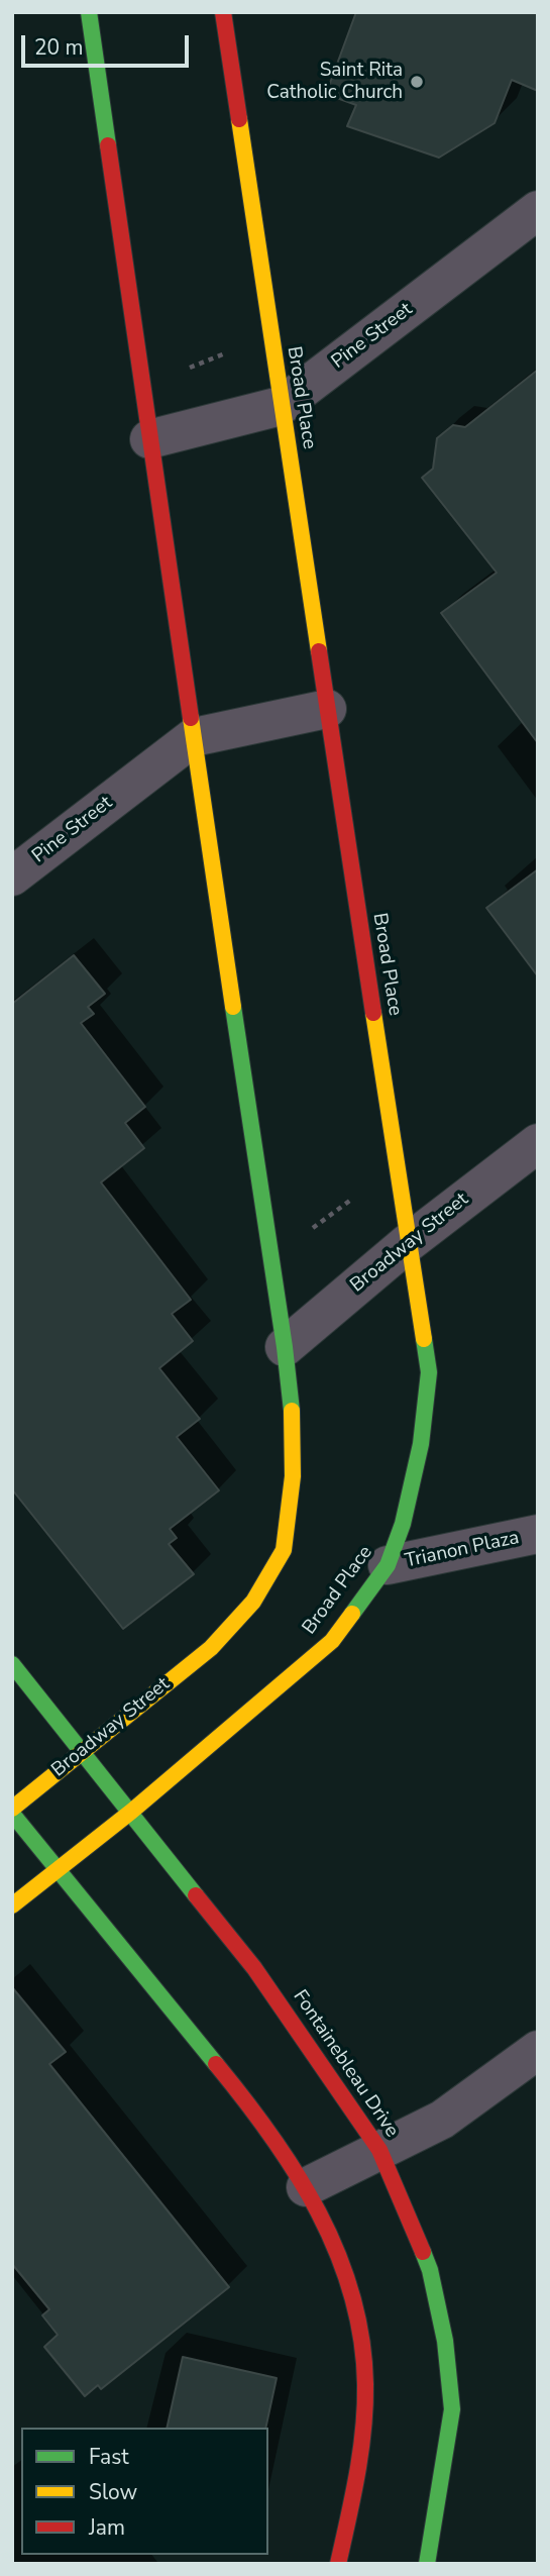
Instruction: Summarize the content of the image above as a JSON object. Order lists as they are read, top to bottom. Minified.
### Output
{"streets":{"street":["Pine Street","Broad Place","Broadway Street","Trianon Plaza","Fontainebleau Drive"]},"crossings":[["Pine Street","Broad Place"],["Broad Place","Broadway Street"],["Broad Place","Trianon Plaza"],["Broad Place","Fontainebleau Drive"],["Broadway Street","Fontainebleau Drive"]],"places":["Saint Rita Catholic Church"],"legend":["Fast","Slow","Jam"],"scale_bar":"20 m"}
